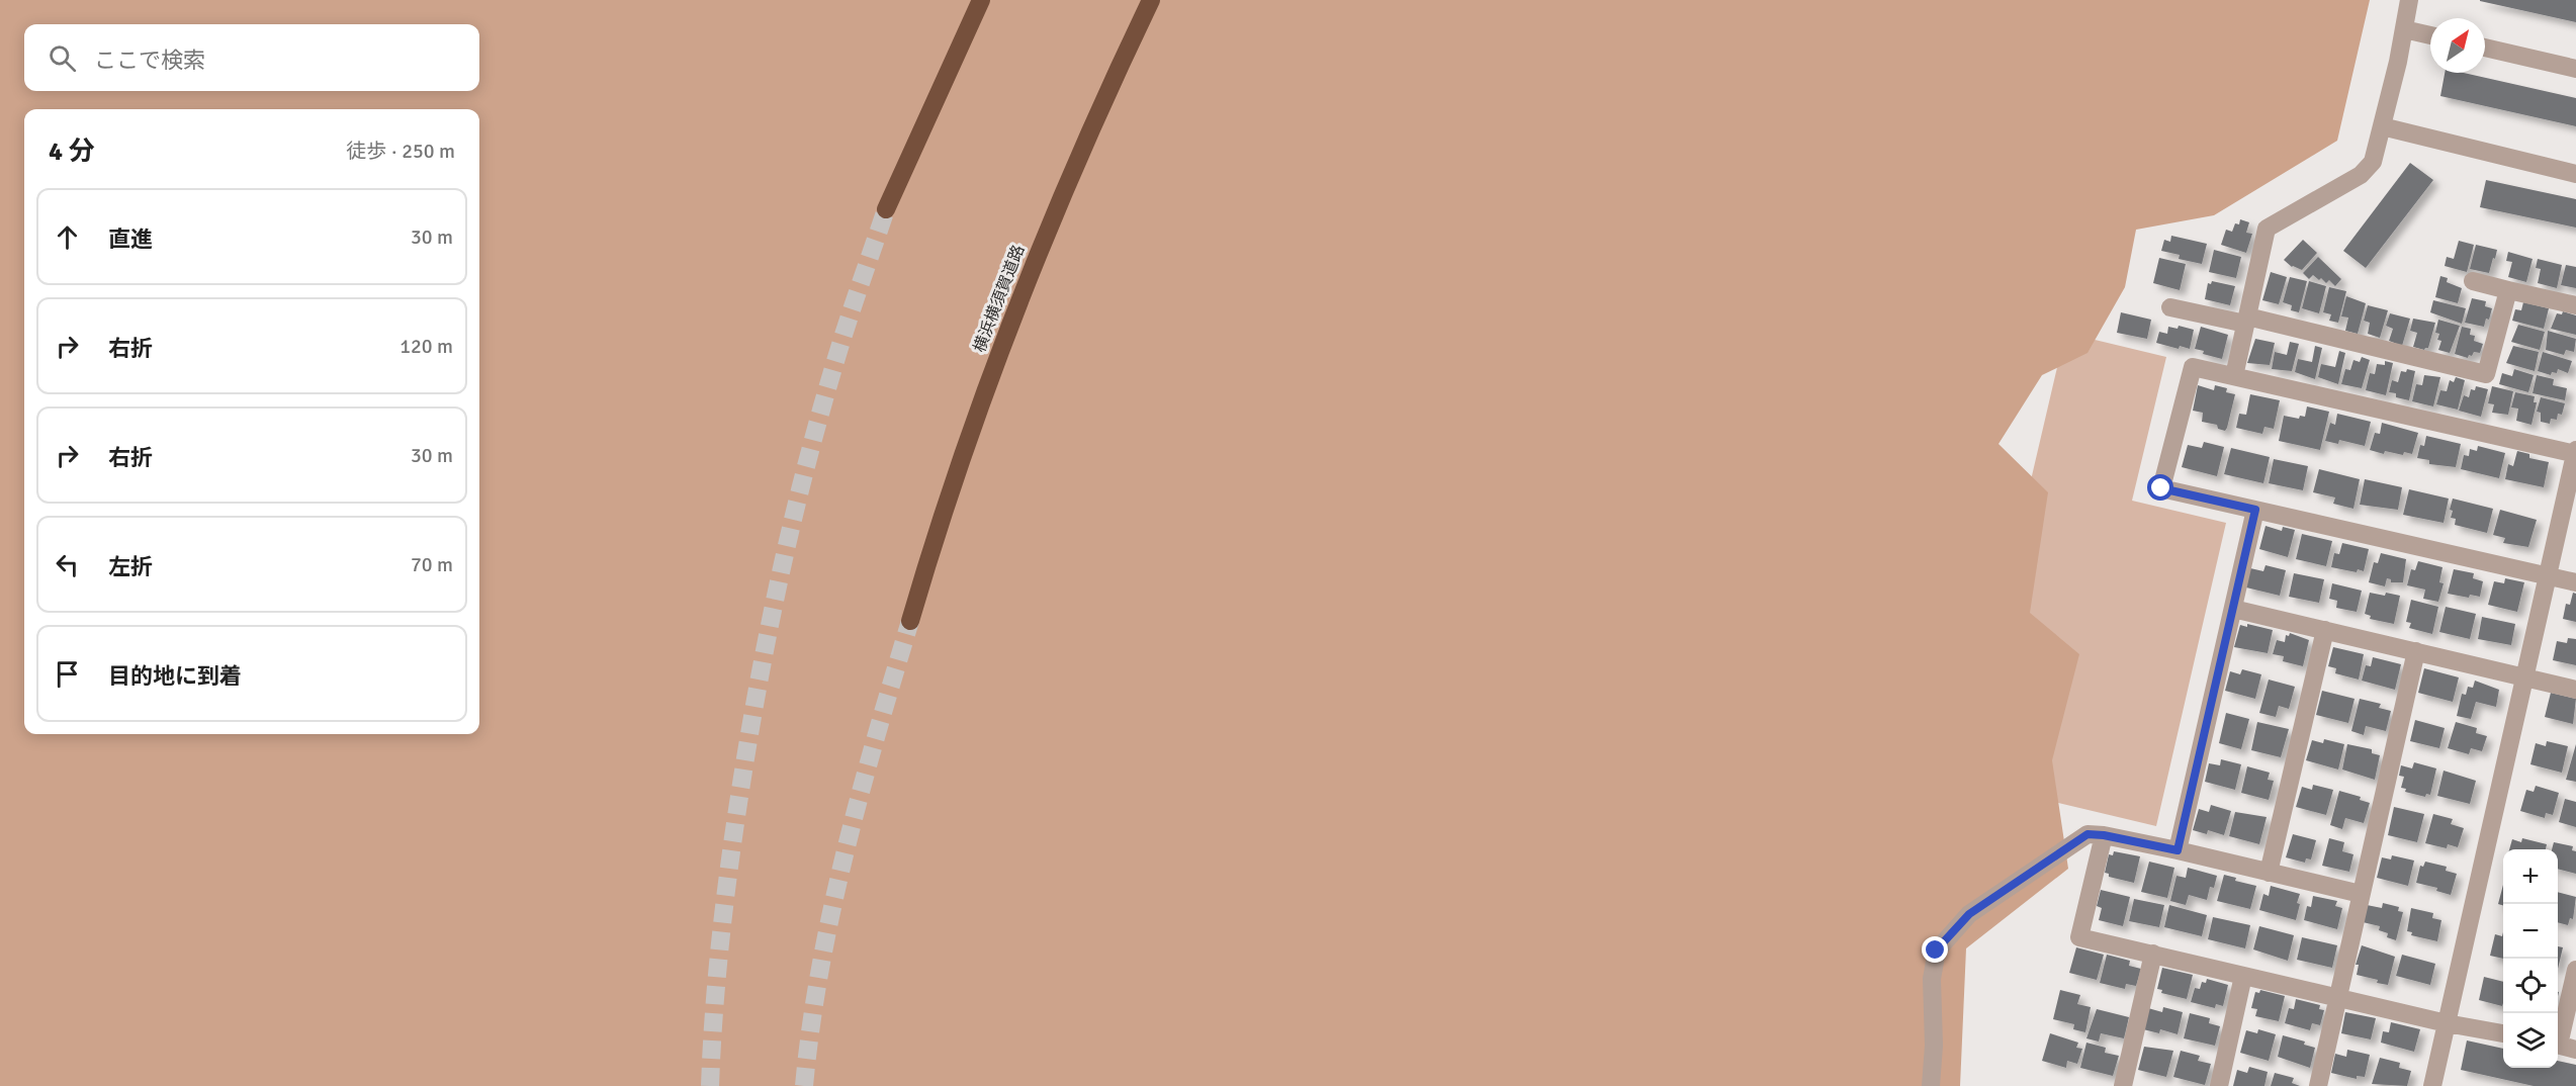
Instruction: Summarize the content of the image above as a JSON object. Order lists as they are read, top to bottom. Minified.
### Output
{"streets":{"highway":["横浜横須賀道路"]},"north":"top right","page":{"search":"ここで検索","heading":["4 分","徒歩 · 250 m"],"list":[["直進","30 m"],["右折","120 m"],["右折","30 m"],["左折","70 m"],"目的地に到着"],"map_buttons":["+","−"]}}
